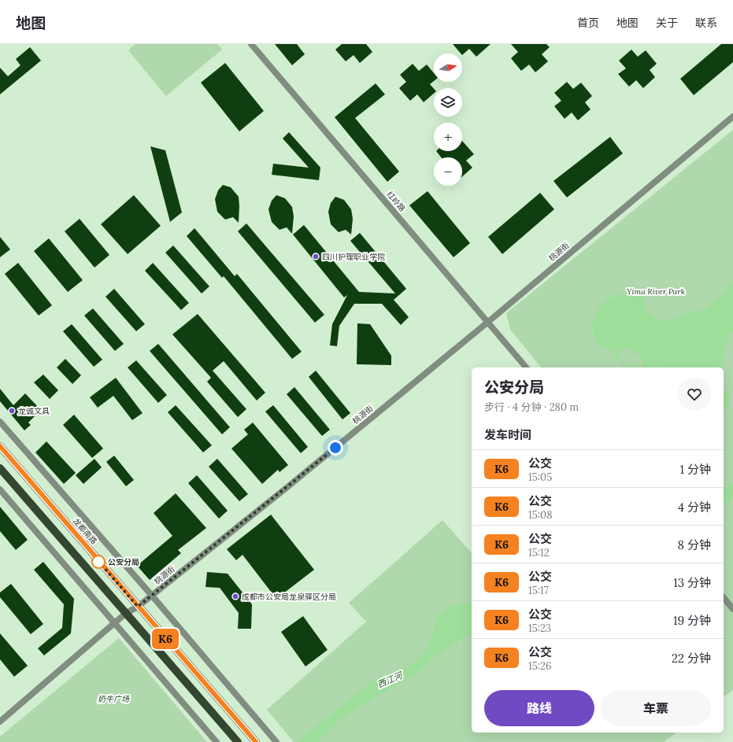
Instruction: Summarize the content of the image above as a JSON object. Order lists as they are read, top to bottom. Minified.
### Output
{"streets":{"main road":["龙都南路"],"street":["红岭路","桃源街"]},"crossings":[["红岭路","桃源街"],["桃源街","龙都南路"]],"water":["西江河"],"parks":["Yima River Park","奶牛广场"],"places":["四川护理职业学院","龙诚文具","公安分局","成都市公安局龙泉驿区分局"],"lines":["bus line K6"],"north":"right","page":{"header":"地图","nav":["首页","地图","关于","联系"],"on_map":"K6","map_buttons":["+","−"],"heading":[["公安分局","步行 · 4 分钟 · 280 m"],"发车时间"],"list":[{"mark":"K6","name":"公交","note":"15:05","value":"1 分钟"},{"mark":"K6","name":"公交","note":"15:08","value":"4 分钟"},{"mark":"K6","name":"公交","note":"15:12","value":"8 分钟"},{"mark":"K6","name":"公交","note":"15:17","value":"13 分钟"},{"mark":"K6","name":"公交","note":"15:23","value":"19 分钟"},{"mark":"K6","name":"公交","note":"15:26","value":"22 分钟"}],"buttons":["路线","车票"]}}
